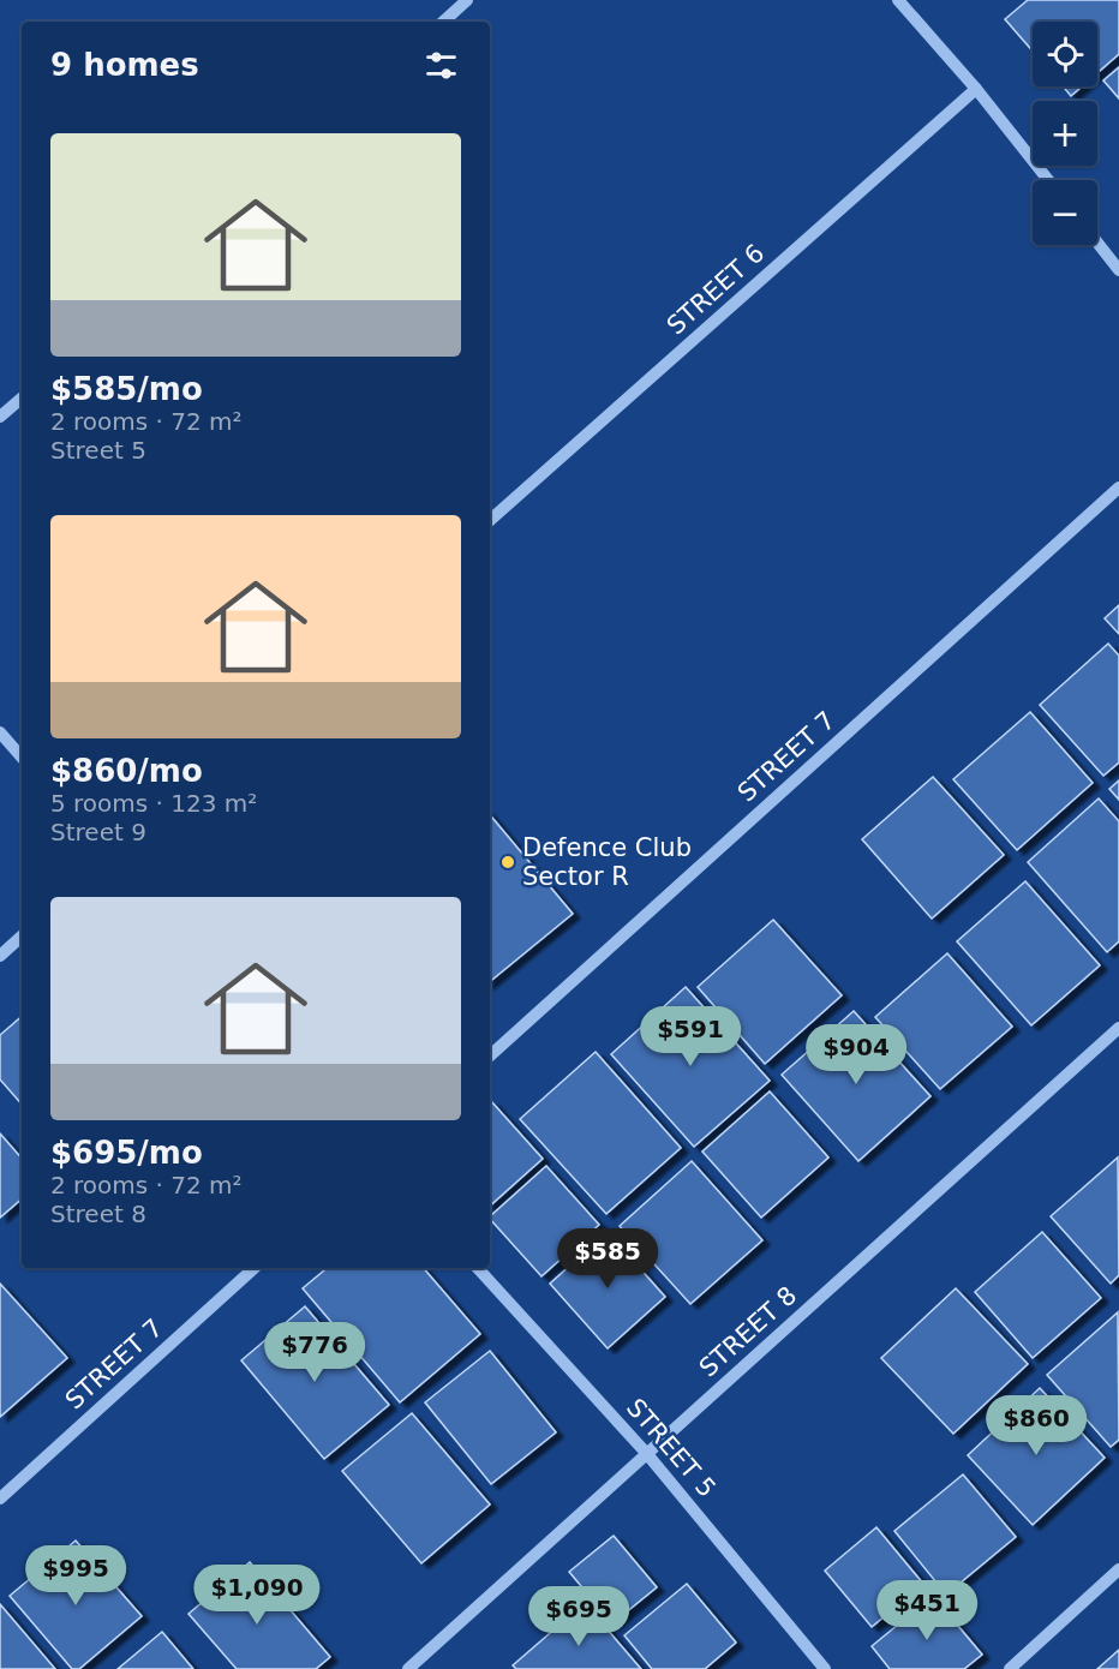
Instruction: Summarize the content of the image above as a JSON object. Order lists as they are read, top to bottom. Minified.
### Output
{"streets":{"street":["STREET 6","STREET 7","STREET 8","STREET 5"]},"crossings":[["STREET 8","STREET 5"]],"places":["Defence Club Sector R"],"page":{"map_buttons":["+","−"],"heading":"9 homes","list":[{"name":"$585/mo","note":"2 rooms · 72 m² · Street 5"},{"name":"$860/mo","note":"5 rooms · 123 m² · Street 9"},{"name":"$695/mo","note":"2 rooms · 72 m² · Street 8"}],"price":["$591","$904","$585","$776","$860","$995","$1,090","$451","$695"]}}
